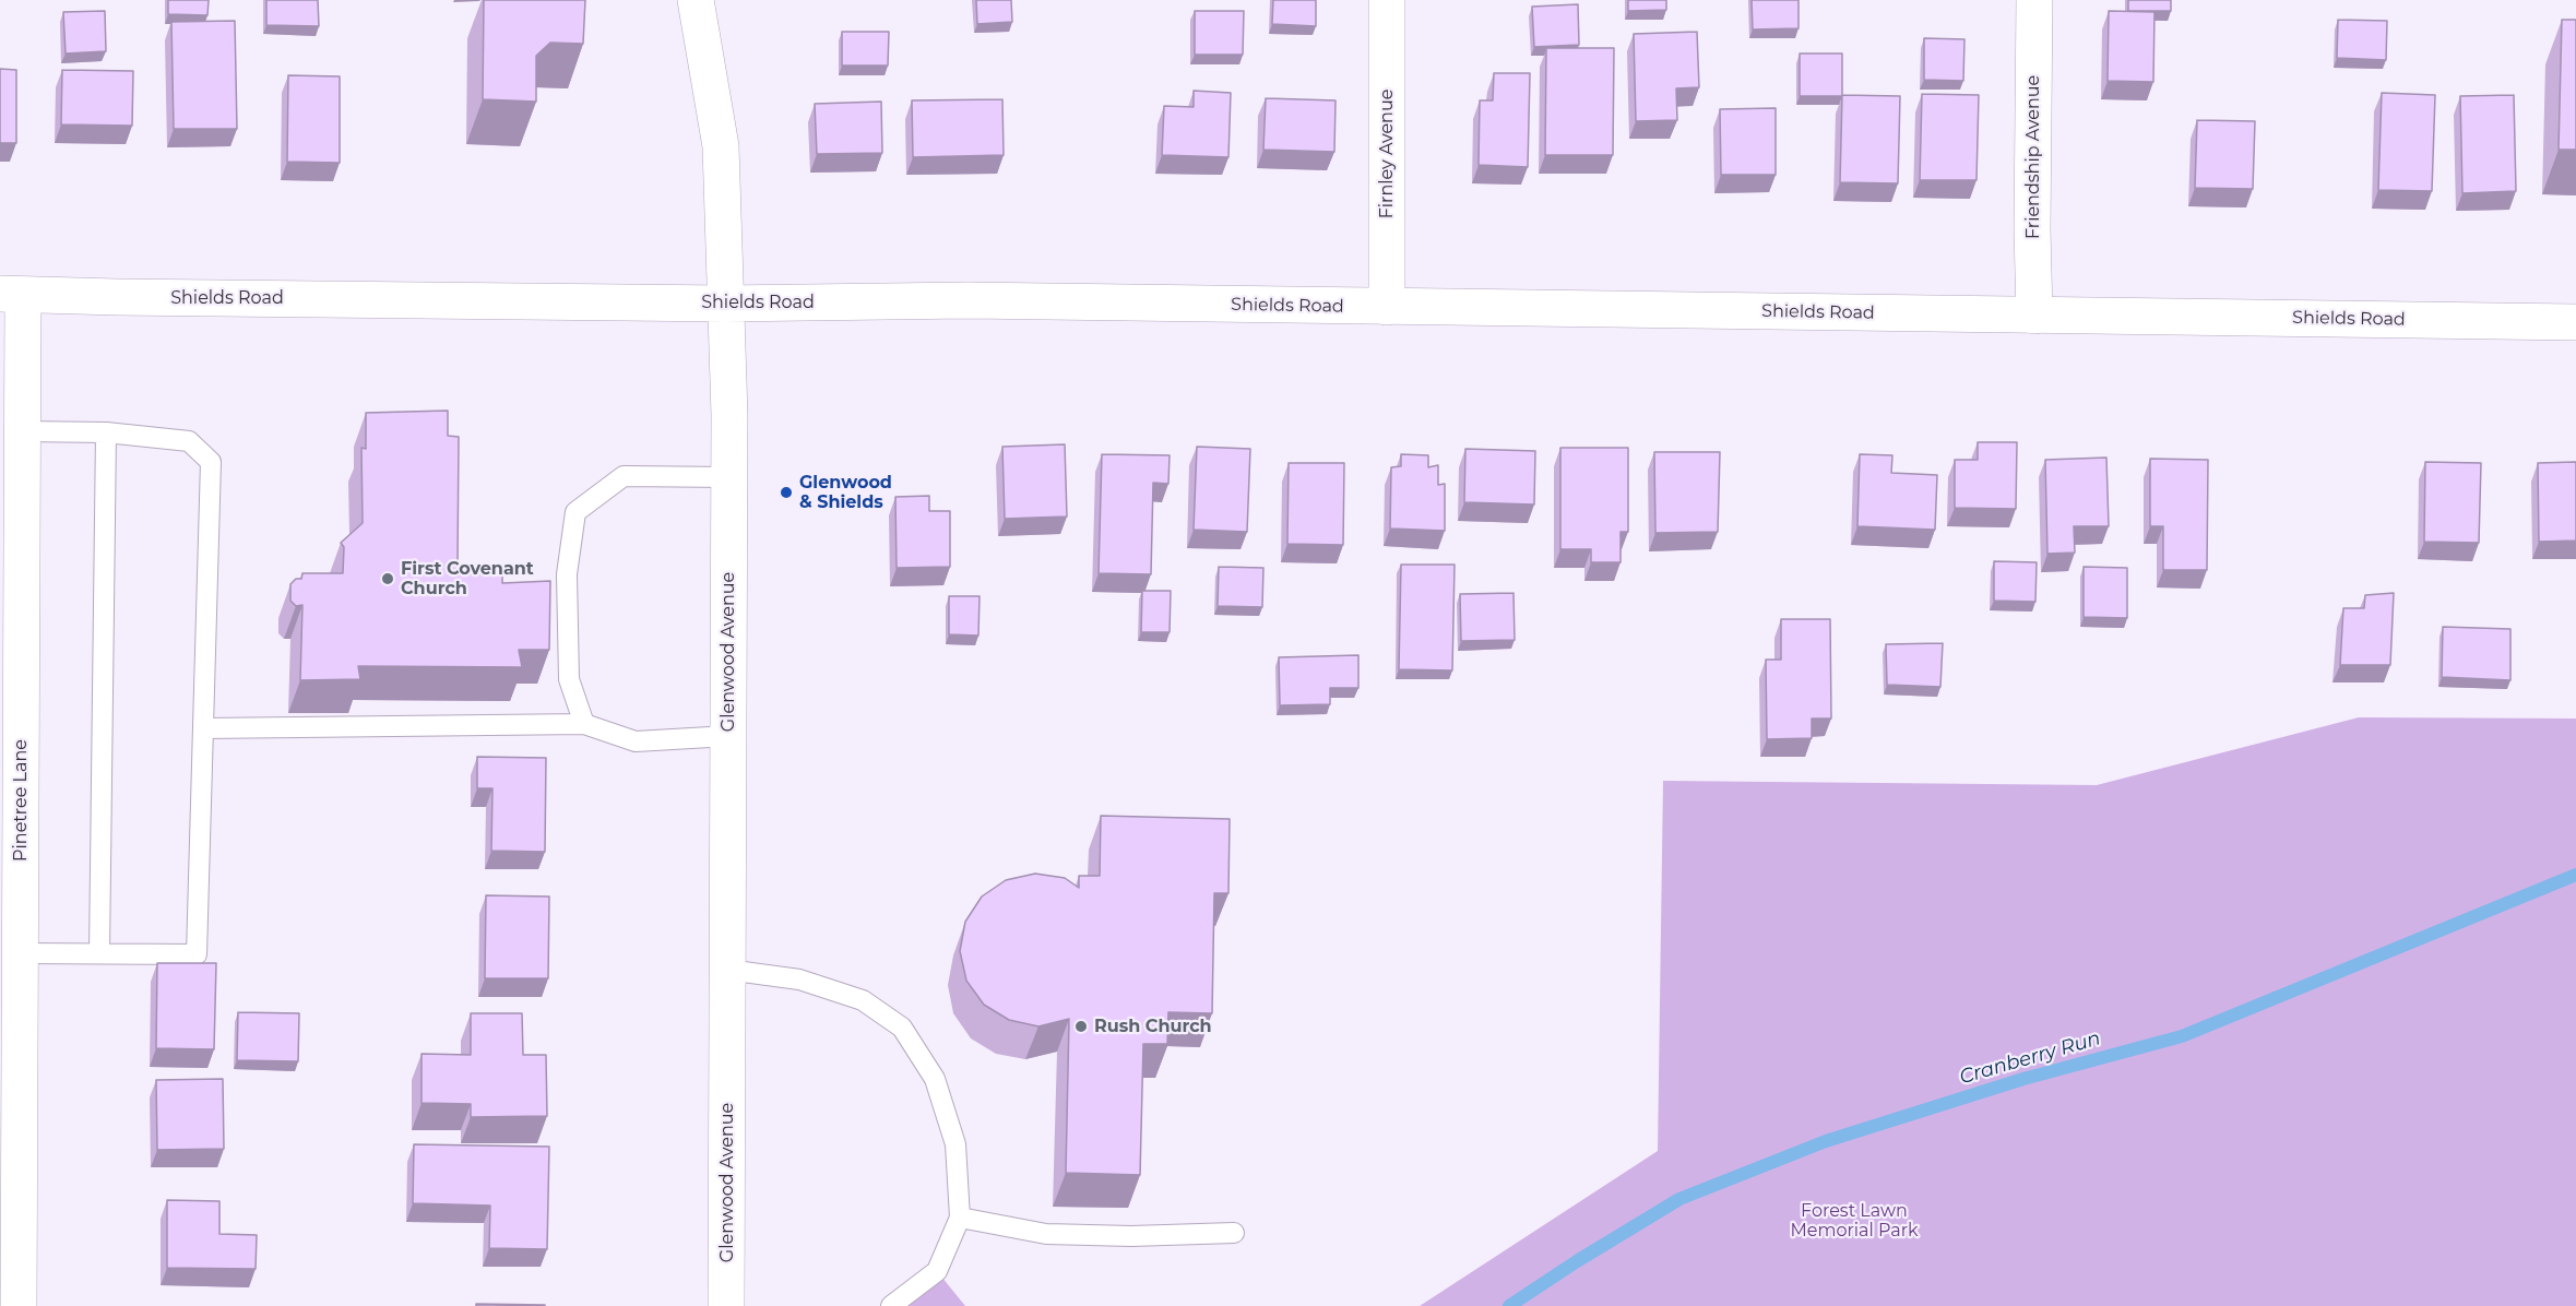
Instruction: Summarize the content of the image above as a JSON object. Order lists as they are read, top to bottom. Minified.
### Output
{"streets":{"street":["Firnley Avenue","Friendship Avenue","Shields Road","Glenwood Avenue","Pinetree Lane"]},"crossings":[["Firnley Avenue","Shields Road"],["Friendship Avenue","Shields Road"],["Shields Road","Glenwood Avenue"],["Shields Road","Pinetree Lane"]],"water":["Cranberry Run"],"parks":["Forest Lawn Memorial Park"],"places":["Glenwood & Shields","First Covenant Church","Rush Church"]}
